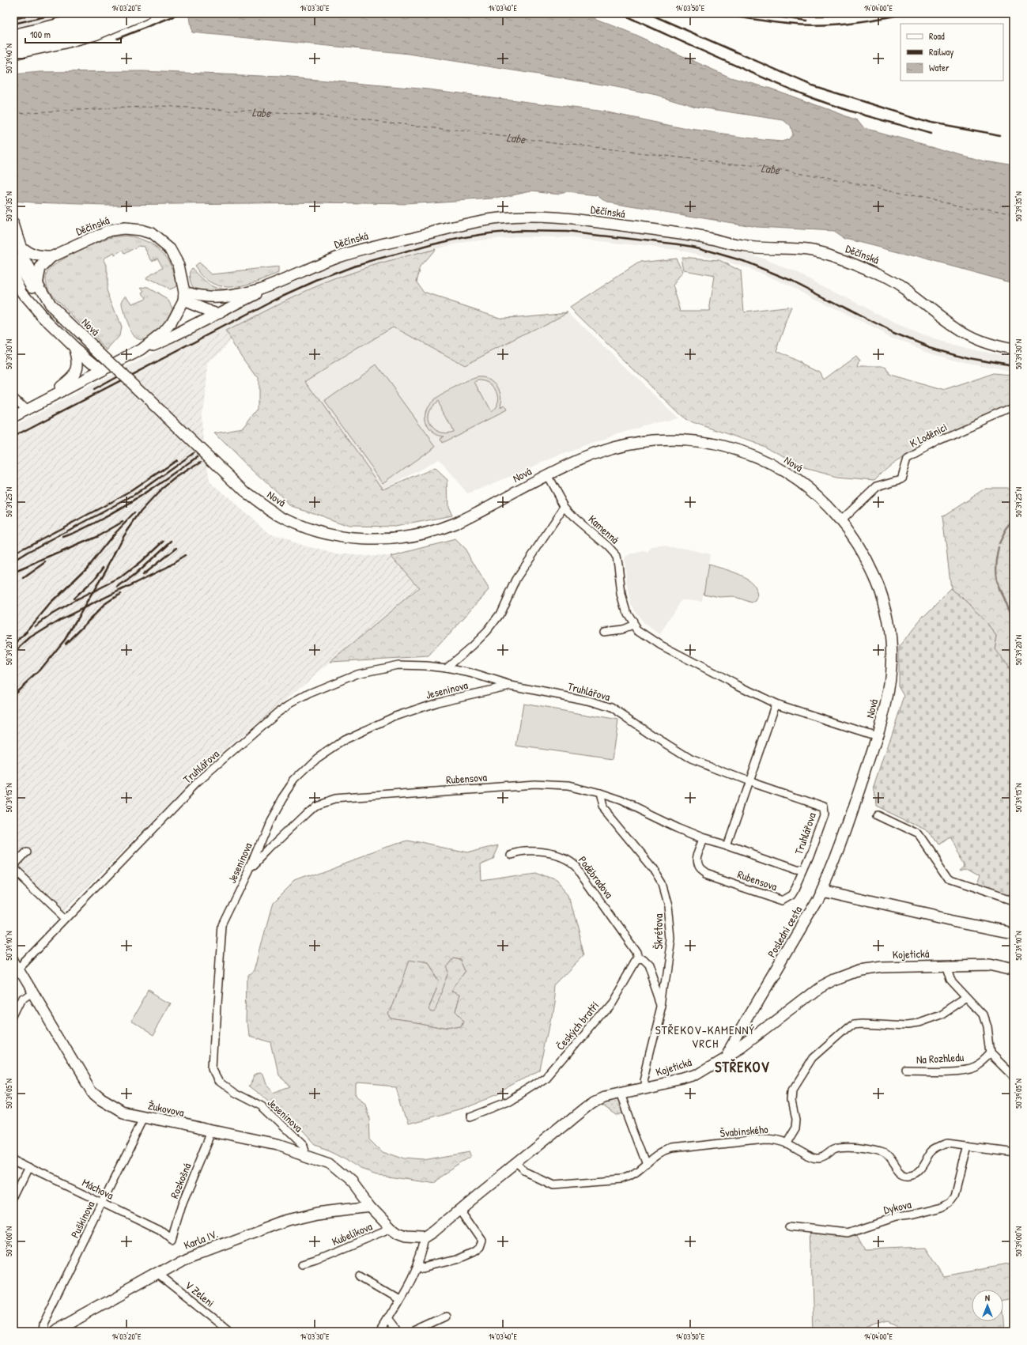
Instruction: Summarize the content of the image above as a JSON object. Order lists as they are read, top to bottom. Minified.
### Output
{"streets":{"street":["Děčínská","Nová","K Loděnici","Kamenná","Jeseninova","Truhlářova","Rubensova","Poděbradova","Škrétova","Poslední cesta","Kojetická","Českých bratří","Na Rozhledu","Žukovova","Švabinského","Rozkošná","Máchova","Dykova","Puškinova","Kubelíkova","Karla IV.","V Zeleni"]},"crossings":[["Děčínská","Nová"],["Nová","K Loděnici"],["Nová","Kamenná"],["Nová","Poslední cesta"],["Jeseninova","Truhlářova"],["Jeseninova","Rubensova"],["Jeseninova","Žukovova"],["Truhlářova","Rubensova"],["Truhlářova","Žukovova"],["Rubensova","Škrétova"],["Poděbradova","Českých bratří"],["Škrétova","Kojetická"],["Poslední cesta","Kojetická"],["Kojetická","Žukovova"],["Kojetická","Švabinského"],["Žukovova","Rozkošná"],["Žukovova","Puškinova"],["Žukovova","Kubelíkova"],["Žukovova","Karla IV."],["Švabinského","Dykova"],["Rozkošná","Máchova"],["Máchova","Puškinova"],["Karla IV.","V Zeleni"]],"districts":["STŘEKOV-KAMENNÝ VRCH","STŘEKOV"],"water":["Labe"],"legend":["Road","Railway","Water"],"scale_bar":"100 m","north":"top","coordinates":["14°03'20\"E","14°03'30\"E","14°03'40\"E","14°03'50\"E","14°04'00\"E","50°39'40\"N","50°39'35\"N","50°39'30\"N","50°39'25\"N","50°39'20\"N","50°39'15\"N","50°39'10\"N","50°39'05\"N","50°39'00\"N"]}
